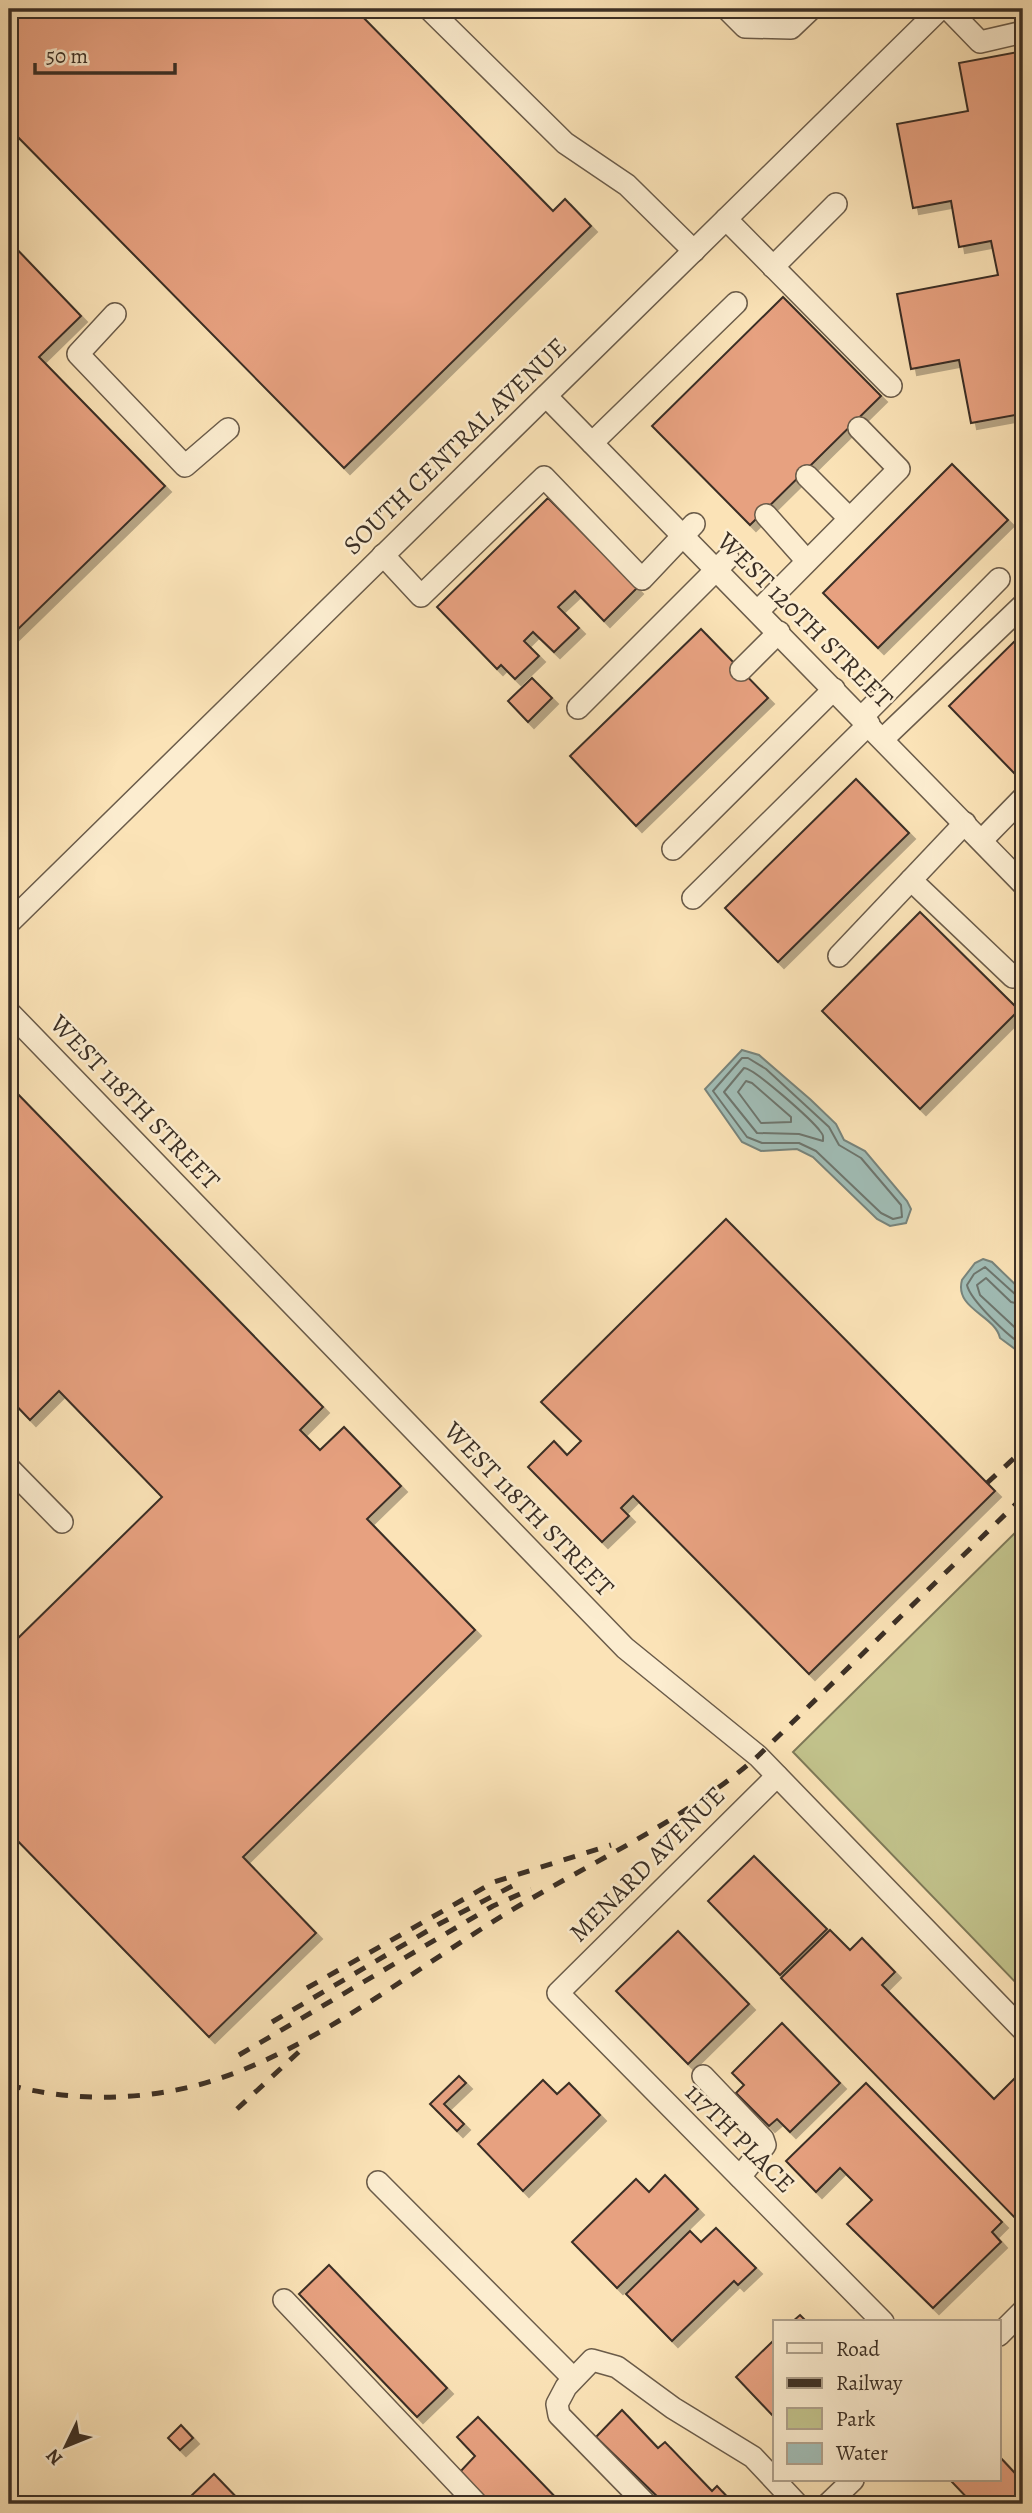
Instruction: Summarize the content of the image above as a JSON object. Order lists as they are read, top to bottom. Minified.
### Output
{"streets":{"street":["SOUTH CENTRAL AVENUE","WEST 120TH STREET","WEST 118TH STREET","MENARD AVENUE","117TH PLACE"]},"crossings":[["SOUTH CENTRAL AVENUE","WEST 120TH STREET"],["WEST 118TH STREET","MENARD AVENUE"],["MENARD AVENUE","117TH PLACE"]],"legend":["Road","Railway","Park","Water"],"scale_bar":"50 m","north":"bottom left"}
